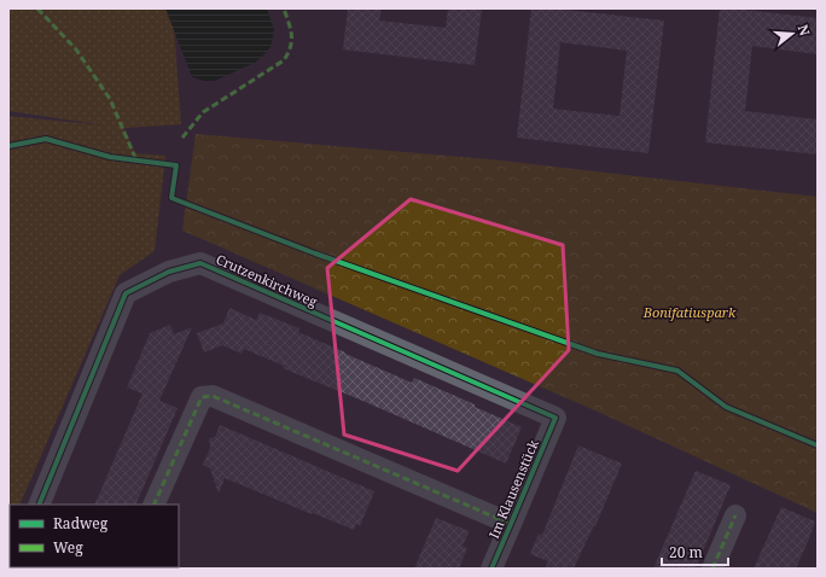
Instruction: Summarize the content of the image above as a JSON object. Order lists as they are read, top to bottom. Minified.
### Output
{"streets":{"street":["Crutzenkirchweg","Im Klausenstück"]},"crossings":[["Crutzenkirchweg","Im Klausenstück"]],"parks":["Bonifatiuspark"],"legend":["Radweg","Weg"],"scale_bar":"20 m","north":"right"}
